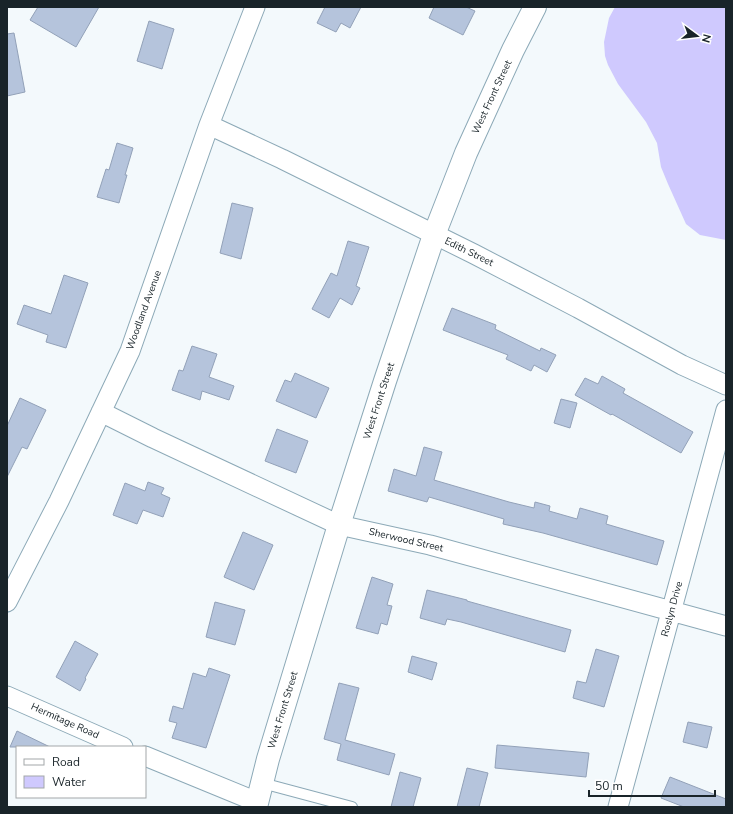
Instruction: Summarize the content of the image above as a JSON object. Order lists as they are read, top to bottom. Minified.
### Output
{"streets":{"street":["West Front Street","Edith Street","Woodland Avenue","Sherwood Street","Roslyn Drive","Hermitage Road"]},"crossings":[["West Front Street","Edith Street"],["West Front Street","Sherwood Street"],["Edith Street","Woodland Avenue"],["Woodland Avenue","Sherwood Street"],["Sherwood Street","Roslyn Drive"]],"legend":["Road","Water"],"scale_bar":"50 m","north":"right"}
